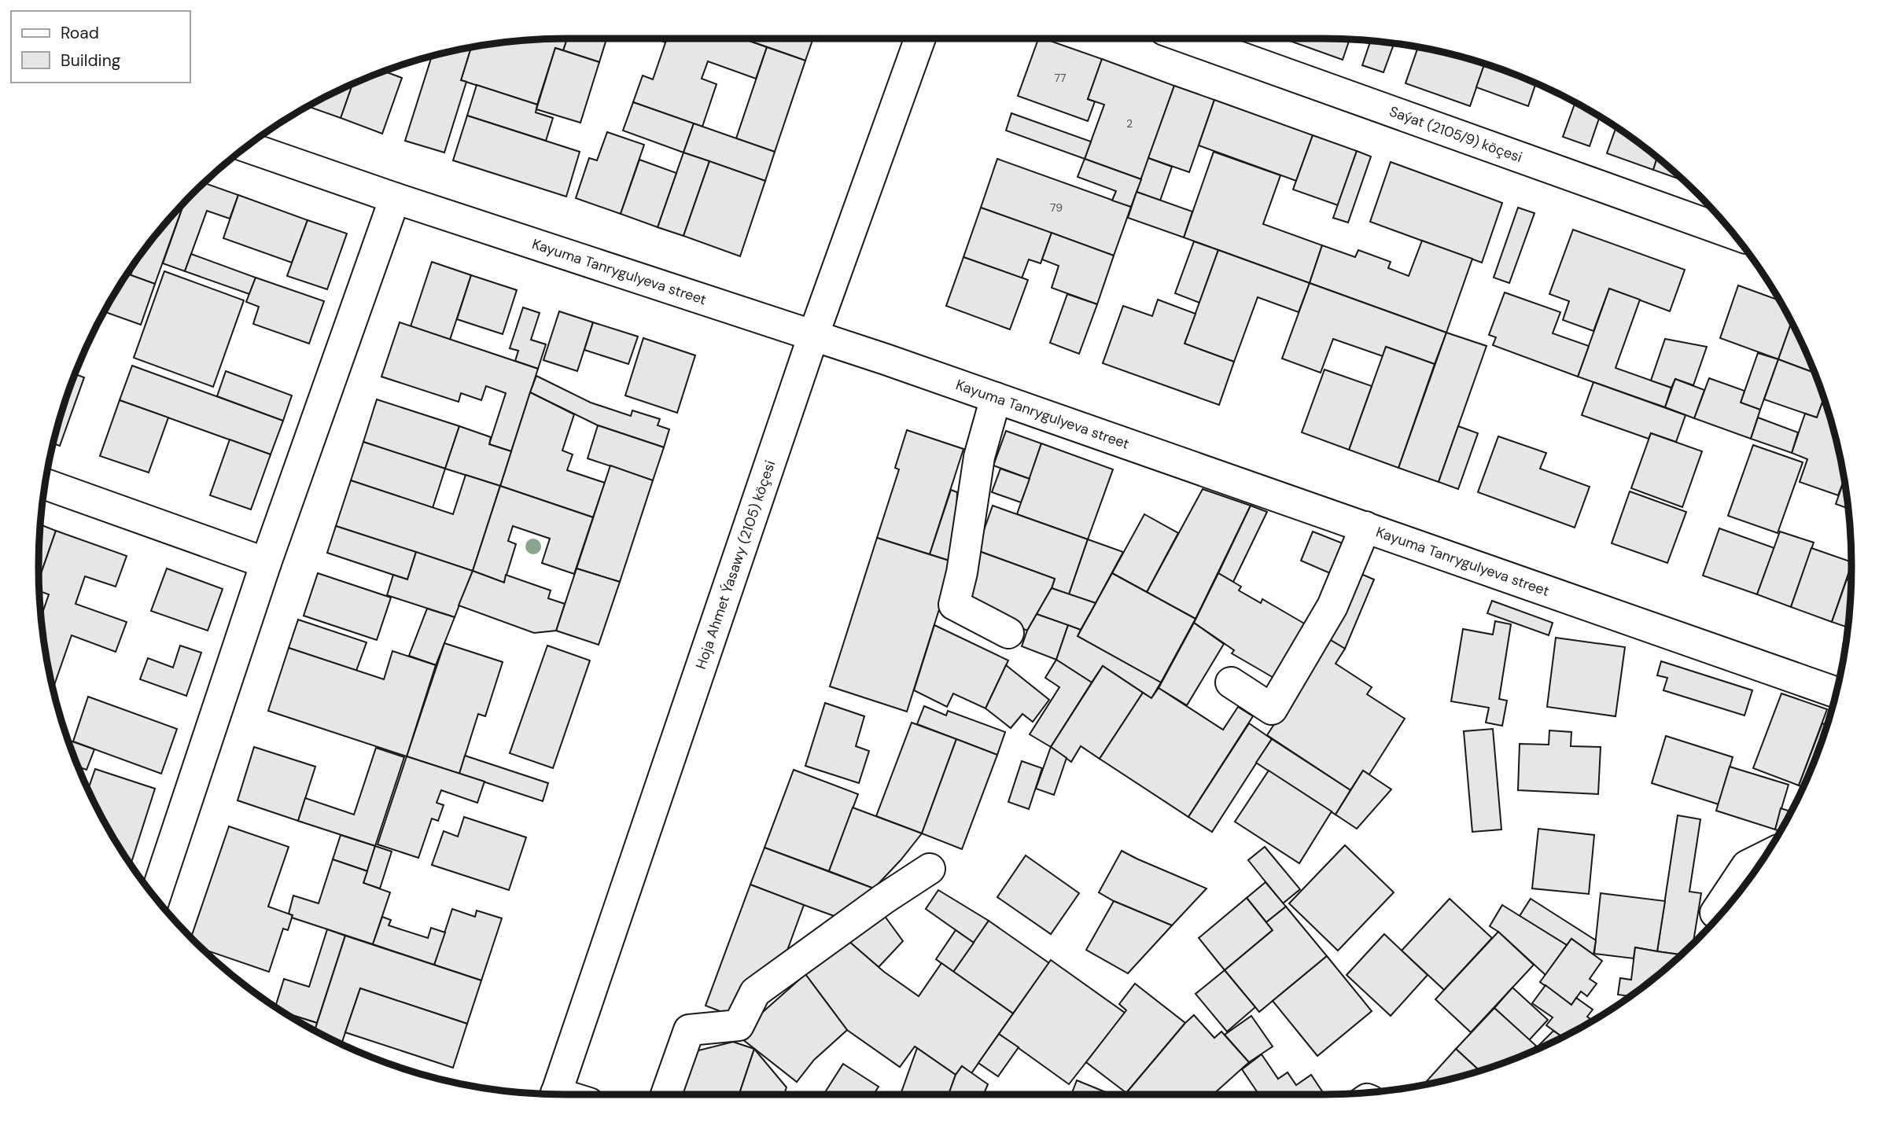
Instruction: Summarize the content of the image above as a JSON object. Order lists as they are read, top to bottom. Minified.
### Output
{"streets":{"street":["Saýat (2105/9) köçesi","Kayuma Tanrygulyeva street","Hoja Ahmet Ýasawy (2105) köçesi"]},"crossings":[["Kayuma Tanrygulyeva street","Hoja Ahmet Ýasawy (2105) köçesi"]],"house_numbers":["77","2","79"],"legend":["Road","Building"]}
